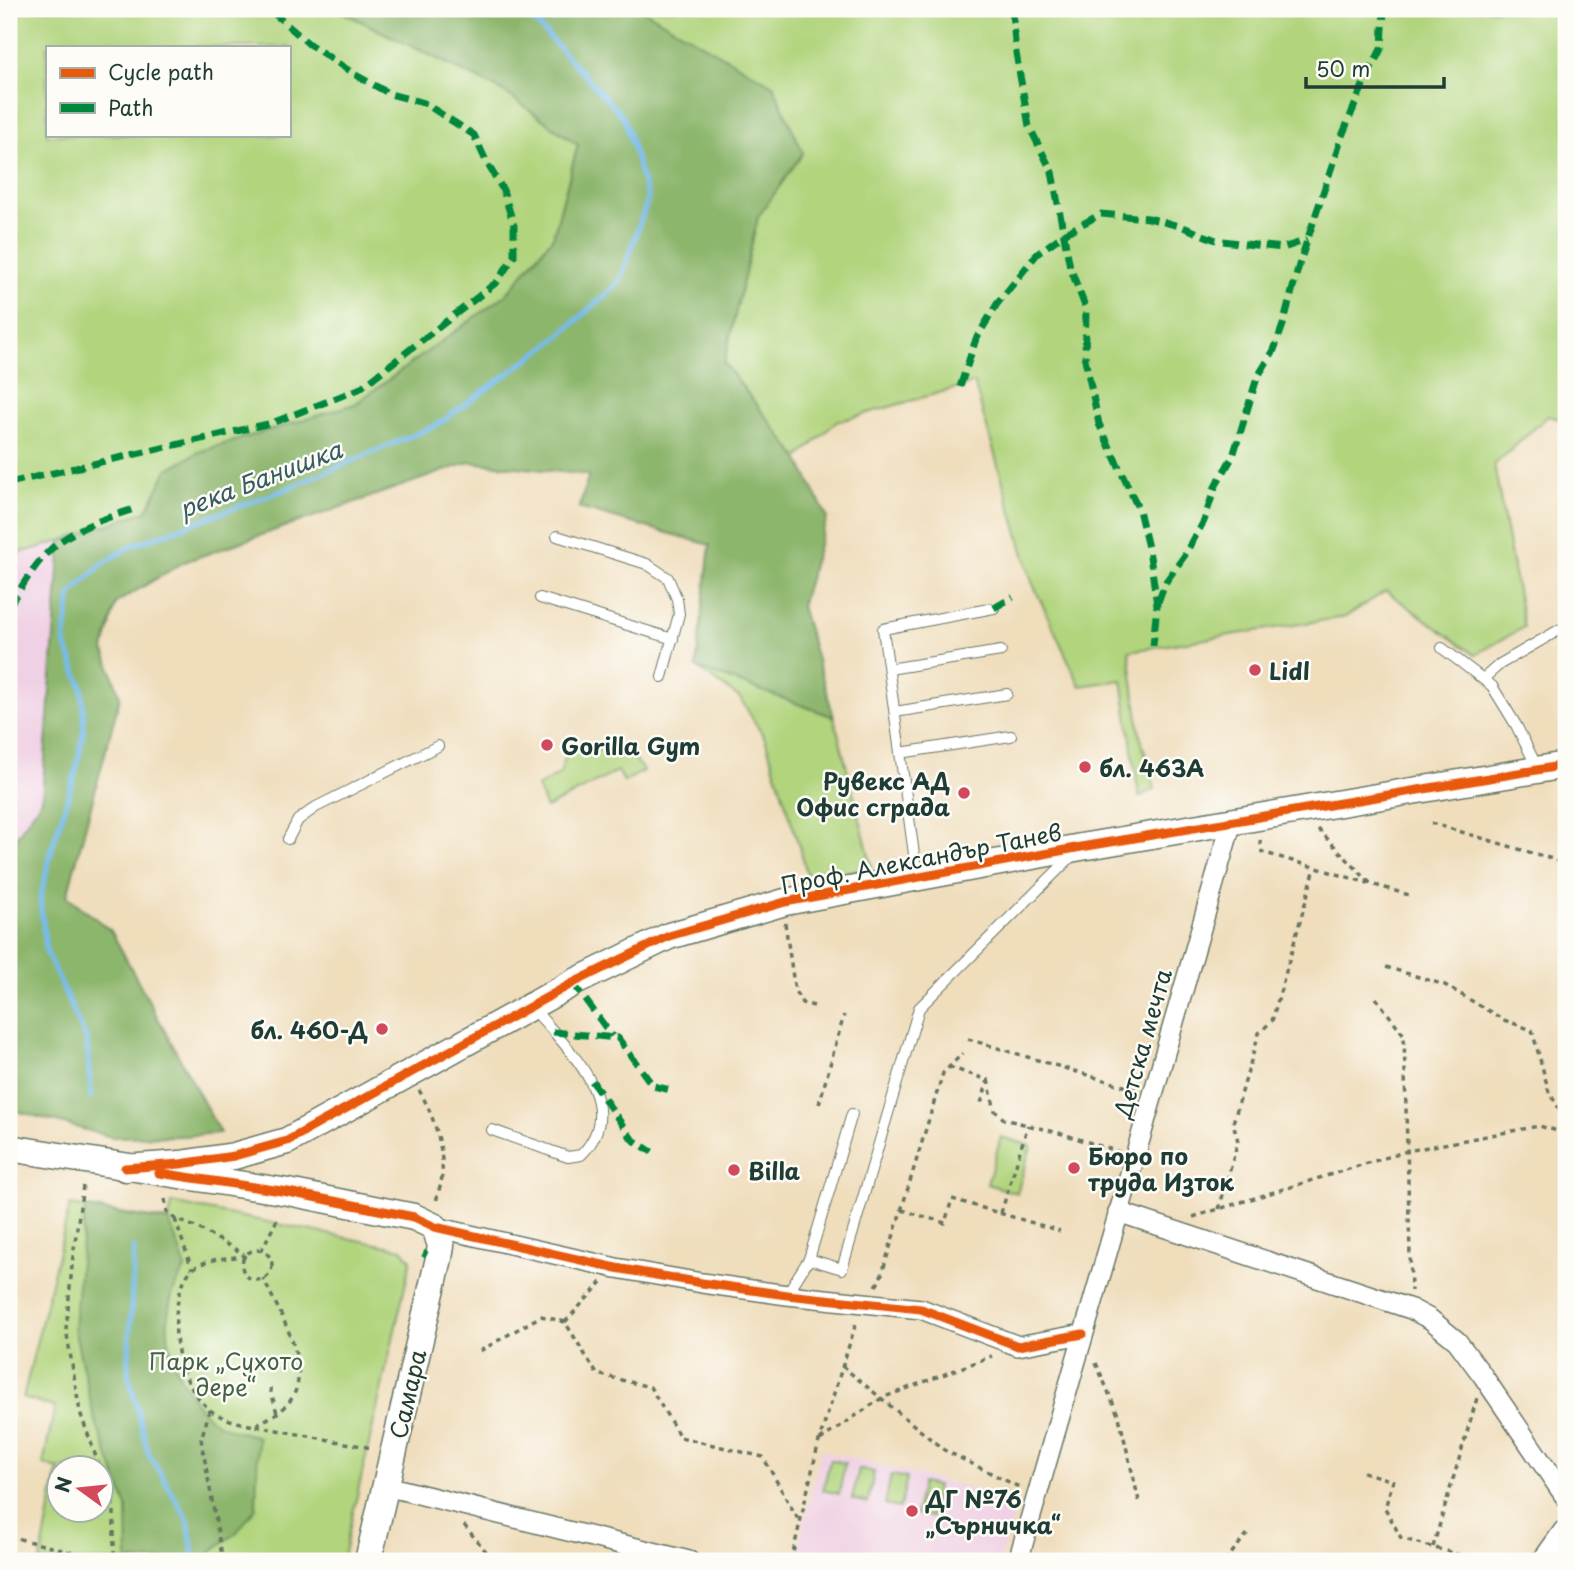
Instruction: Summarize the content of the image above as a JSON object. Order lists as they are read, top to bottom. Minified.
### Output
{"streets":{"street":["Проф. Александър Танев","Детска мечта","Самара"]},"crossings":[["Проф. Александър Танев","Детска мечта"]],"water":["река Банишка"],"parks":["Парк „Сухото дере“"],"places":["Lidl","Gorilla Gym","бл. 463А","Рувекс АД Офис сграда","бл. 460-Д","Бюро по труда Изток","Billa","ДГ №76 „Сърничка“"],"legend":["Cycle path","Path"],"scale_bar":"50 m","north":"left"}
